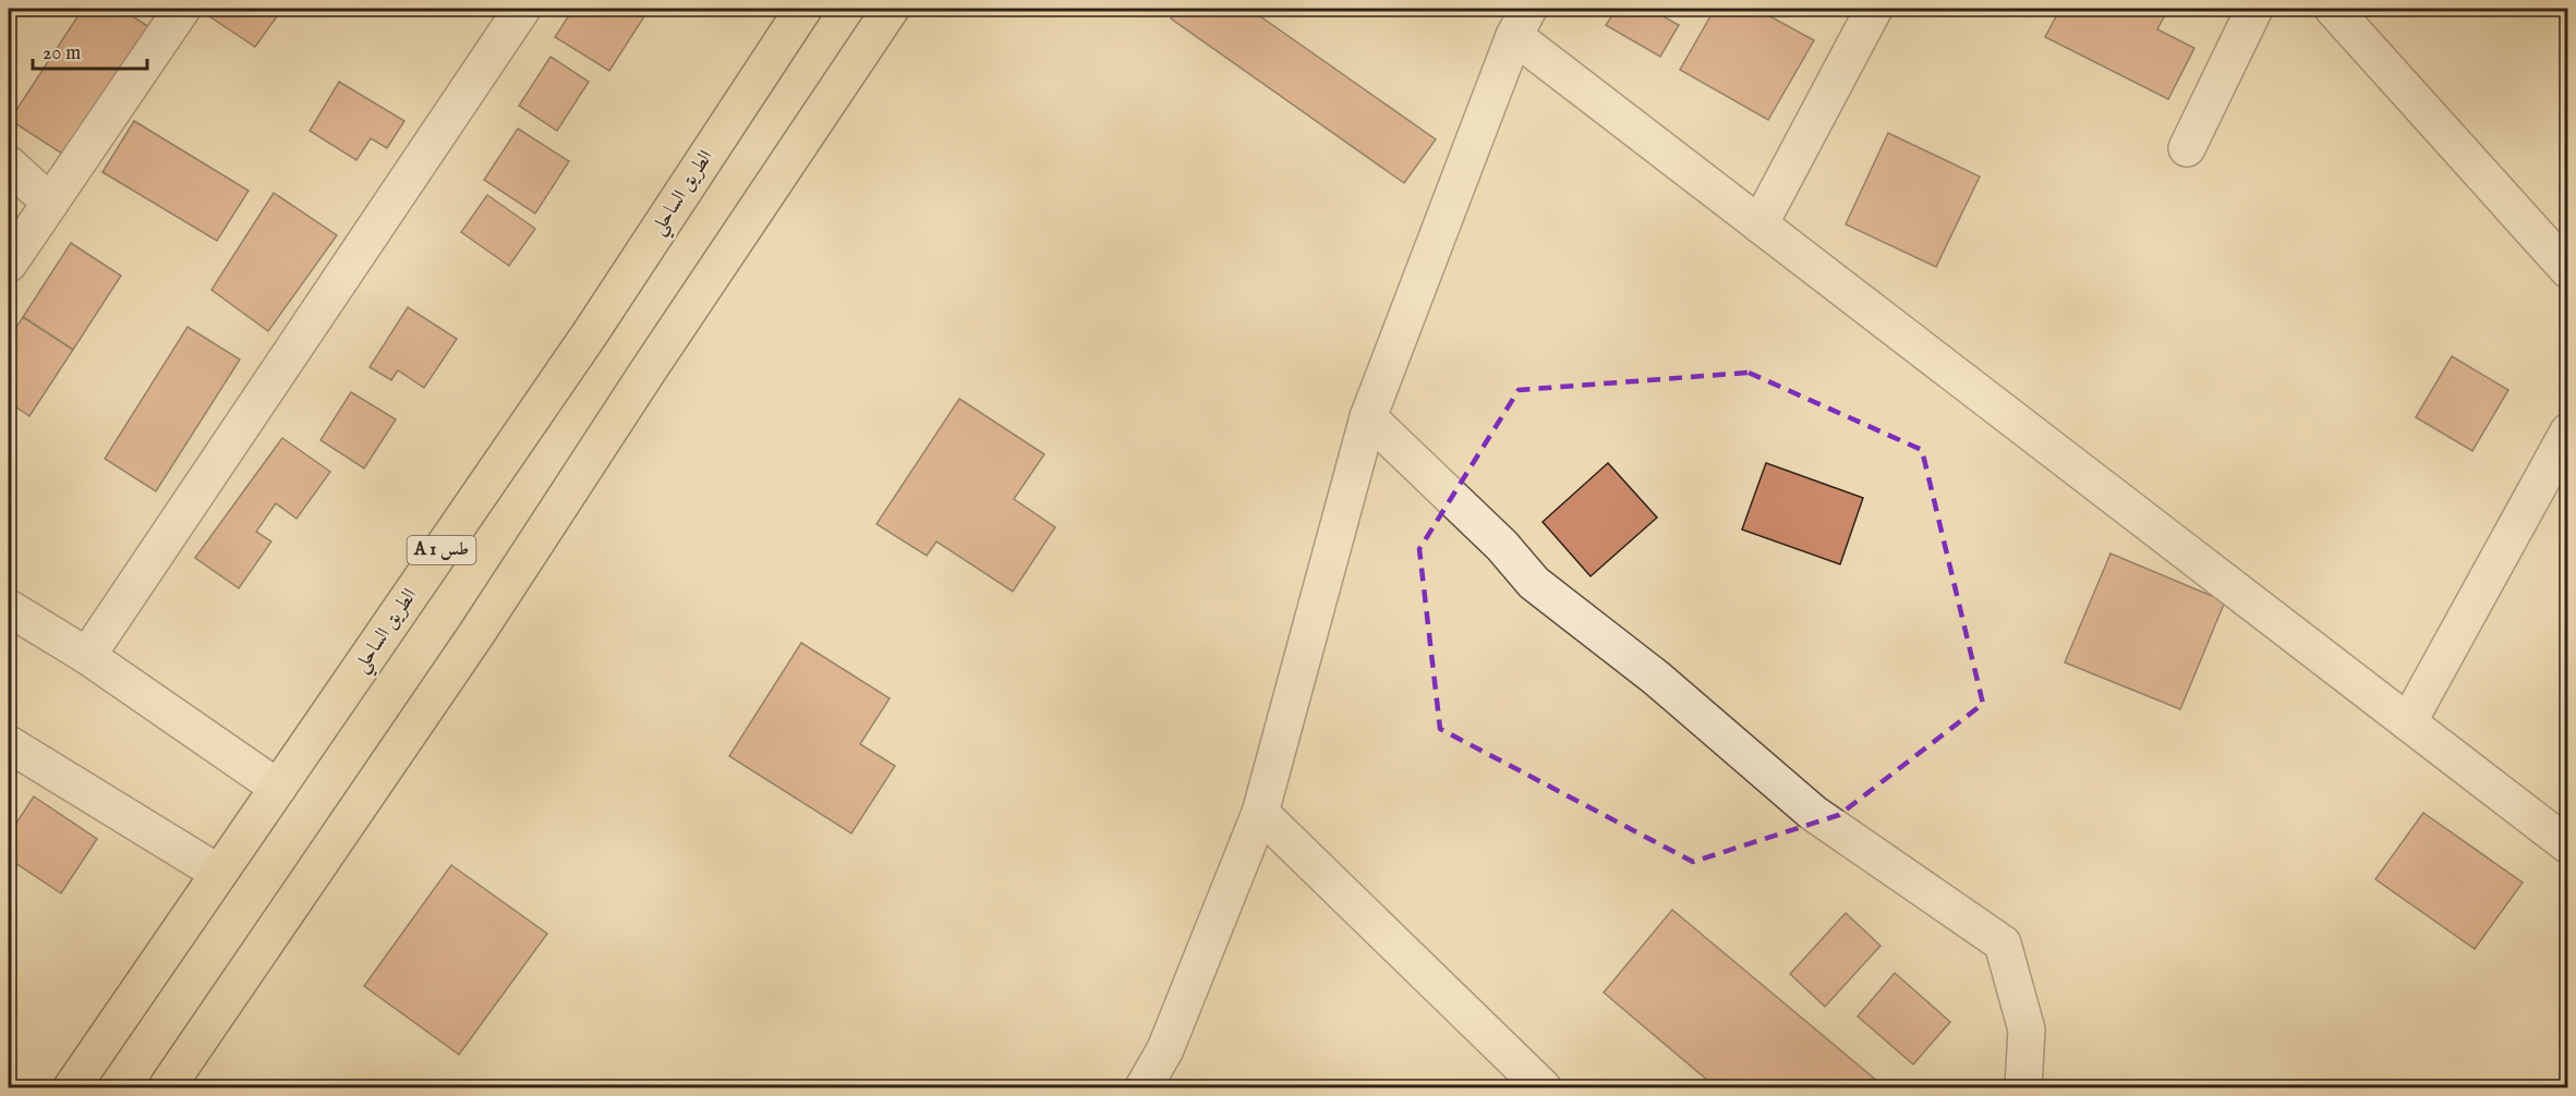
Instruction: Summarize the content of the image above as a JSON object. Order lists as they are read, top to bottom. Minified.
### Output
{"streets":{"highway":["الطريق الساحلي","A 1 طس"]},"scale_bar":"20 m"}
